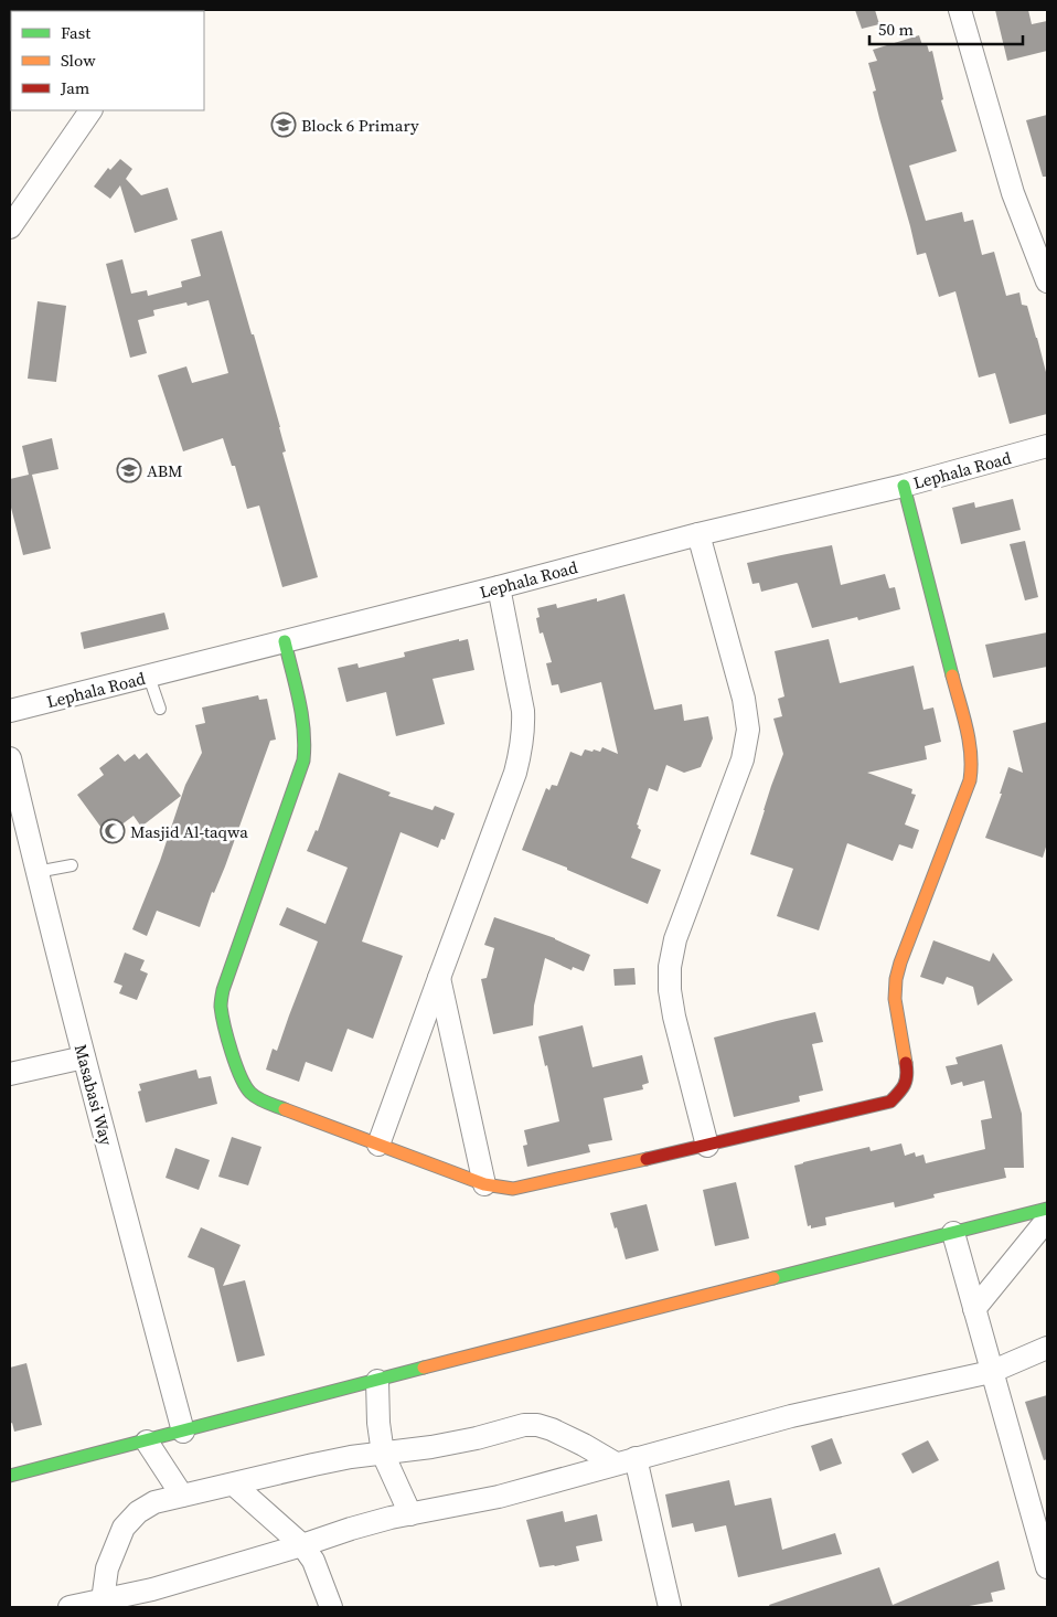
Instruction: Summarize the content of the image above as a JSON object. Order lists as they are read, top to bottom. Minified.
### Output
{"streets":{"street":["Lephala Road","Masabasi Way"]},"places":{"school or university":["Block 6 Primary","ABM"],"mosque":["Masjid Al-taqwa"]},"legend":["Fast","Slow","Jam"],"scale_bar":"50 m"}
